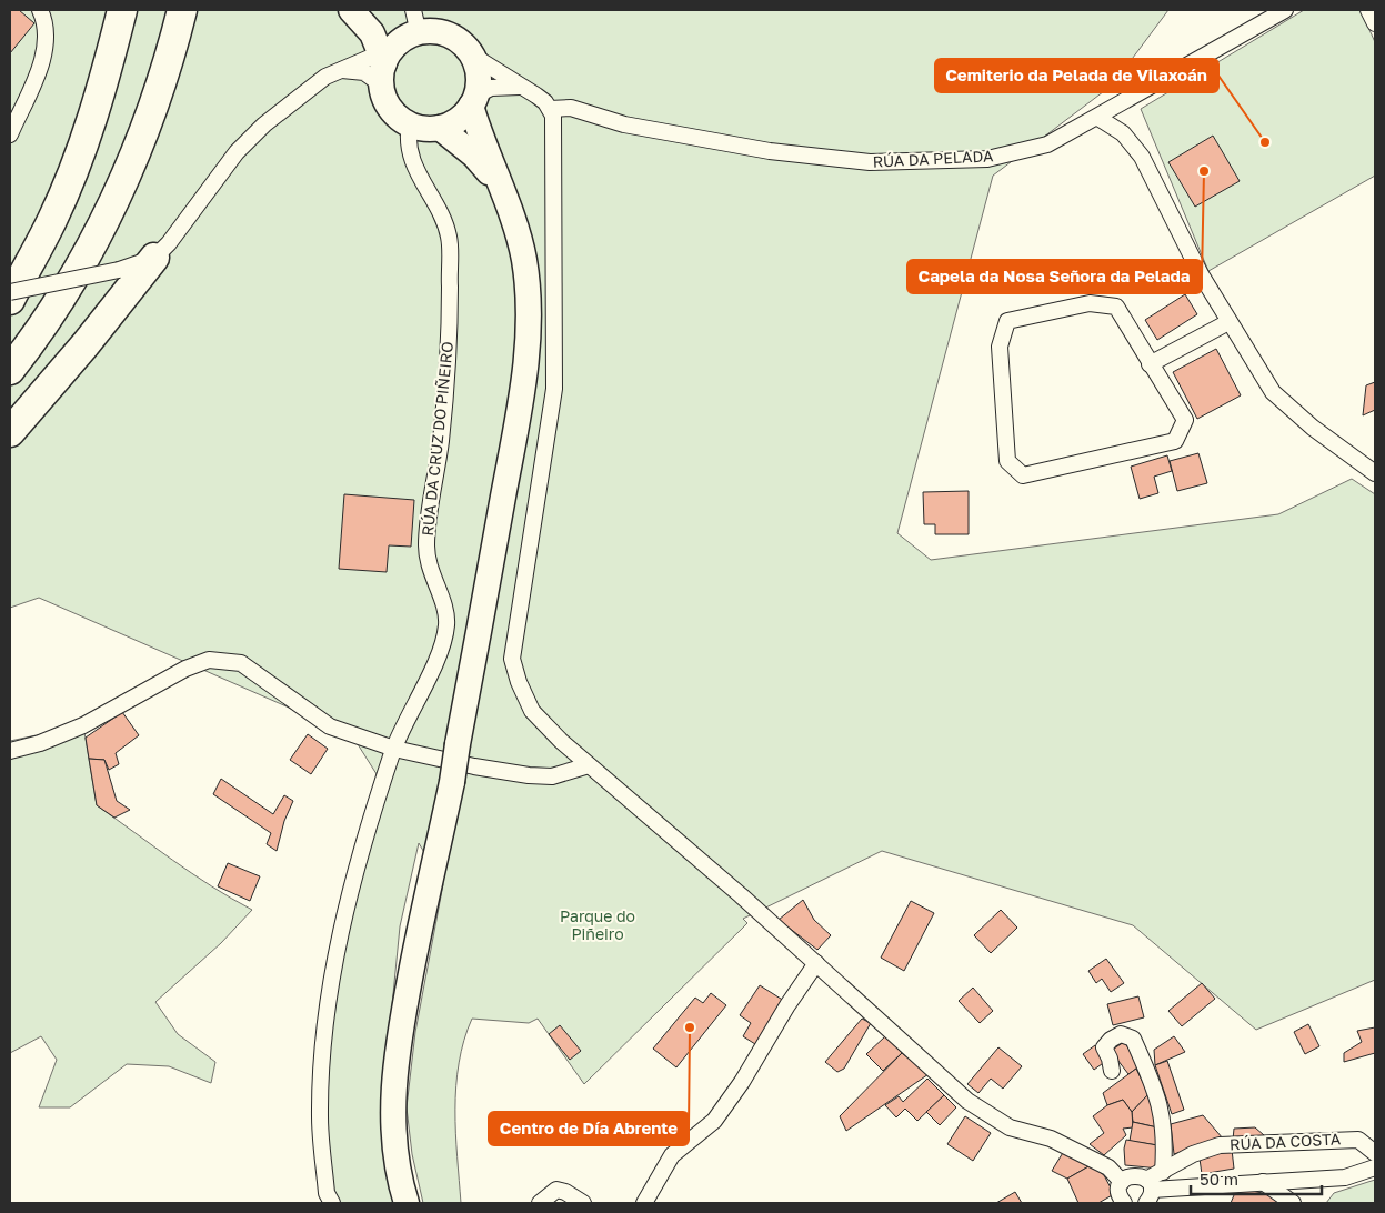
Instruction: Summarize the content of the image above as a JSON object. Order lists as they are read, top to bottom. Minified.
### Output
{"streets":{"street":["RÚA DA PELADA","RÚA DA CRUZ DO PIÑEIRO","RÚA DA COSTA"]},"parks":["Parque do Piñeiro"],"places":["Cemiterio da Pelada de Vilaxoán","Capela da Nosa Señora da Pelada","Centro de Día Abrente"],"scale_bar":"50 m"}
